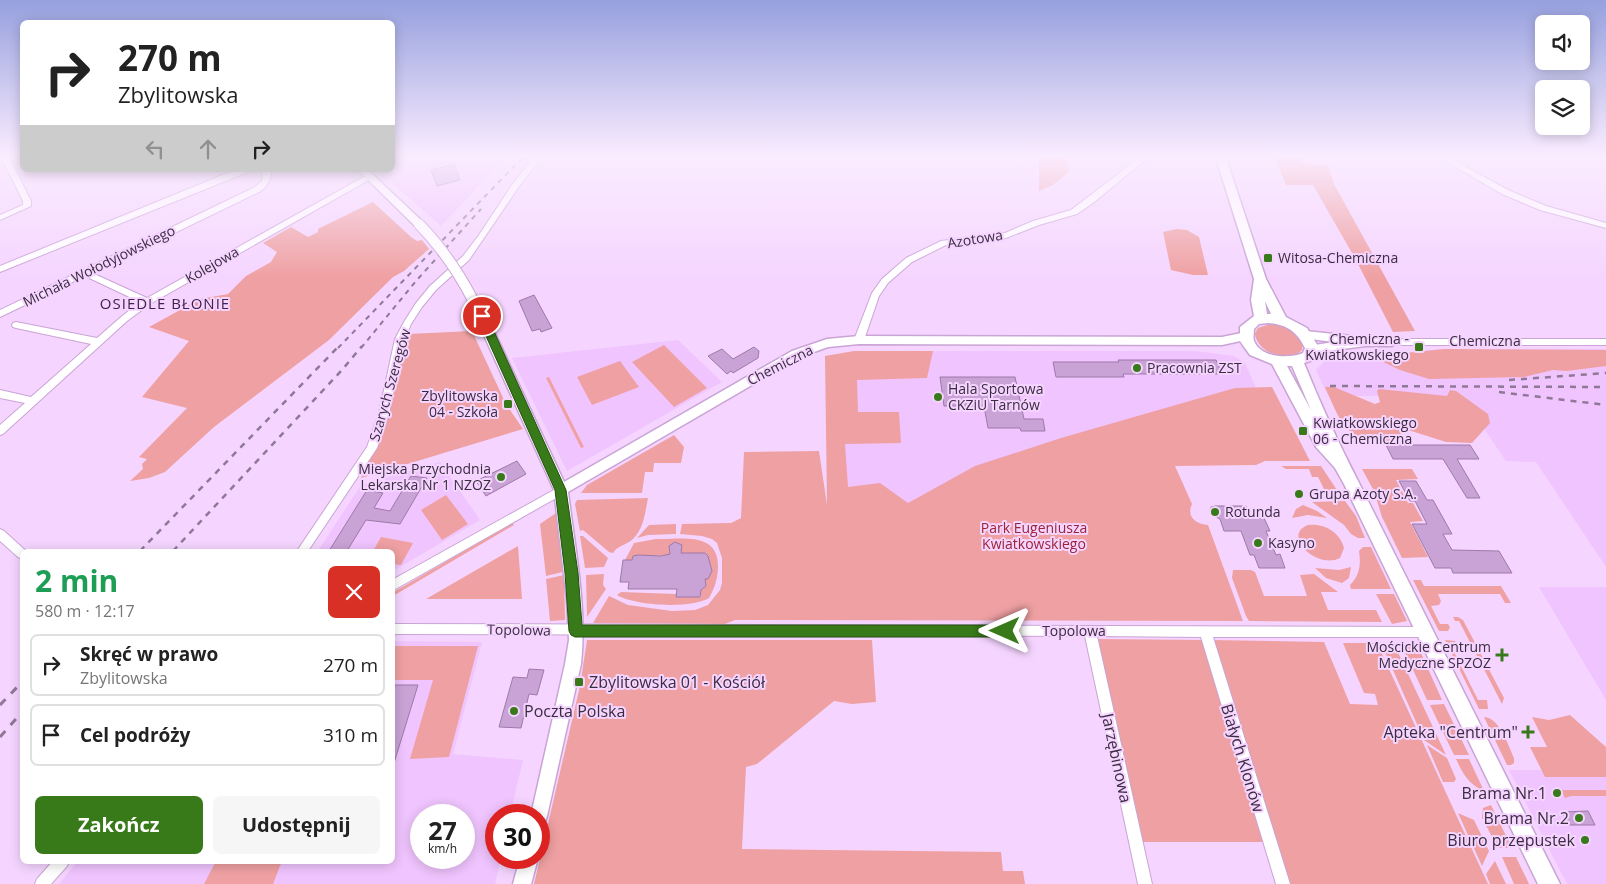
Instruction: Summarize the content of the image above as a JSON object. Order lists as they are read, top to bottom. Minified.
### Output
{"streets":{"street":["Azotowa","Kolejowa","Michała Wołodyjowskiego","Chemiczna","Szarych Szeregów","Topolowa","Jarzębinowa","Białych Klonów"]},"crossings":[["Azotowa","Chemiczna"],["Topolowa","Jarzębinowa"],["Topolowa","Białych Klonów"]],"districts":["OSIEDLE BŁONIE"],"parks":["Park Eugeniusza Kwiatkowskiego"],"places":{"transit":["Witosa-Chemiczna","Chemiczna - Kwiatkowskiego","Zbylitowska 04 - Szkoła","Kwiatkowskiego 06 - Chemiczna","Zbylitowska 01 - Kościół"],"other":["Pracownia ZST","Hala Sportowa CKZiU Tarnów","Miejska Przychodnia Lekarska Nr 1 NZOZ","Grupa Azoty S.A.","Rotunda","Kasyno","Poczta Polska","Brama Nr.1","Brama Nr.2","Biuro przepustek"],"health":["Mościckie Centrum Medyczne SPZOZ","Apteka \"Centrum\""]},"page":{"turn":["270 m","Zbylitowska"],"heading":["2 min","580 m · 12:17"],"list":[{"name":"Skręć w prawo","note":"Zbylitowska","value":"270 m"},{"name":"Cel podróży","value":"310 m"}],"buttons":["Zakończ","Udostępnij"],"speed":"27 km/h","limit":"30"}}
